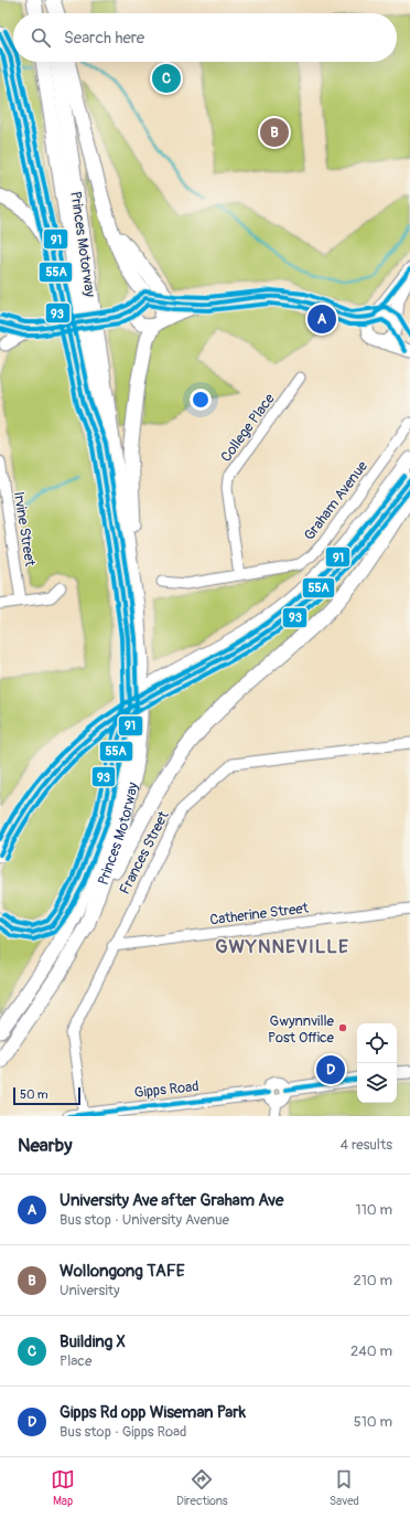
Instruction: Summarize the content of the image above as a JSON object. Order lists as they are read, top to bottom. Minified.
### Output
{"streets":{"highway":["Princes Motorway"],"main road":["Gipps Road"],"street":["College Place","Graham Avenue","Irvine Street","Frances Street","Catherine Street"]},"crossings":[["College Place","Graham Avenue"],["Frances Street","Catherine Street"],["Frances Street","Gipps Road"]],"districts":["GWYNNEVILLE"],"places":["Gwynnville Post Office"],"lines":["transit line 91","transit line 55A","transit line 93"],"scale_bar":"50 m","page":{"search":"Search here","pins":["C","B","A","D"],"scale":"50 m","heading":["Nearby","4 results"],"list":[{"mark":"A","name":"University Ave after Graham Ave","note":"Bus stop · University Avenue","value":"110 m"},{"mark":"B","name":"Wollongong TAFE","note":"University","value":"210 m"},{"mark":"C","name":"Building X","note":"Place","value":"240 m"},{"mark":"D","name":"Gipps Rd opp Wiseman Park","note":"Bus stop · Gipps Road","value":"510 m"}],"nav":["Map","Directions","Saved"]}}
